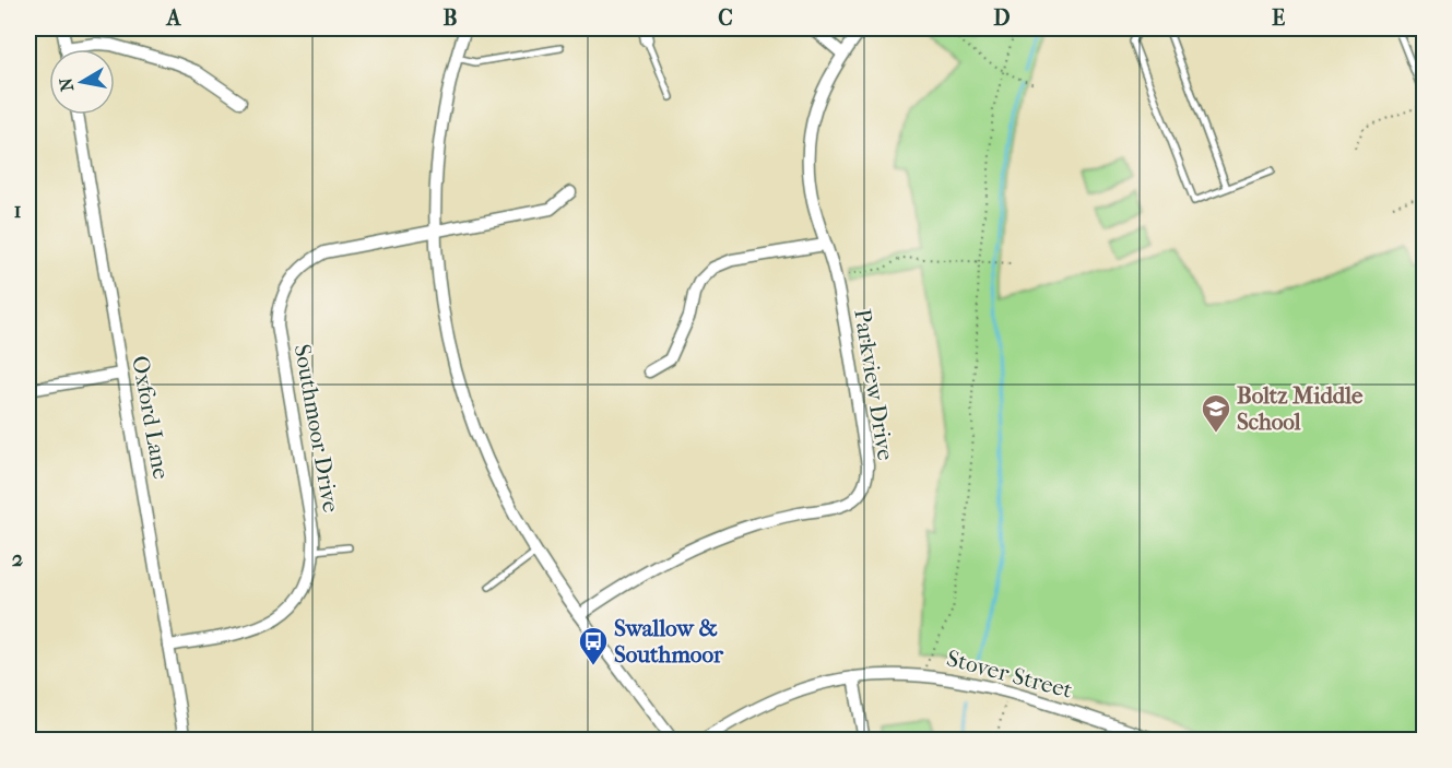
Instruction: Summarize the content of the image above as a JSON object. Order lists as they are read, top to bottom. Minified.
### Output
{"streets":{"street":["Parkview Drive","Oxford Lane","Southmoor Drive","Stover Street"]},"crossings":[["Oxford Lane","Southmoor Drive"]],"places":{"school or university":["Boltz Middle School"],"bus stop":["Swallow & Southmoor"]},"north":"left","grid":{"columns":["A","B","C","D","E"],"rows":["1","2"]}}
